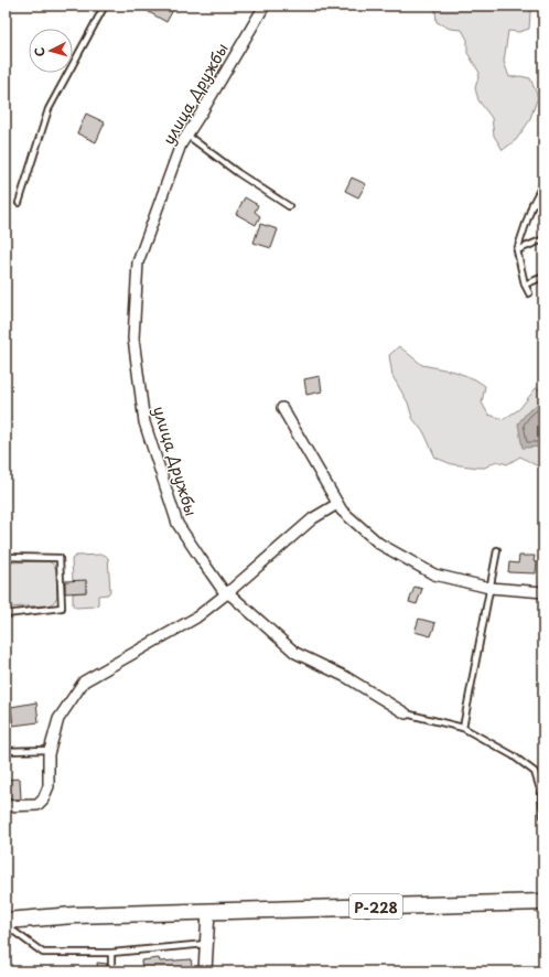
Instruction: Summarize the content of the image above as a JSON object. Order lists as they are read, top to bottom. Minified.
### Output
{"streets":{"highway":["Р-228"],"street":["улица Дружбы"]},"north":"left"}
